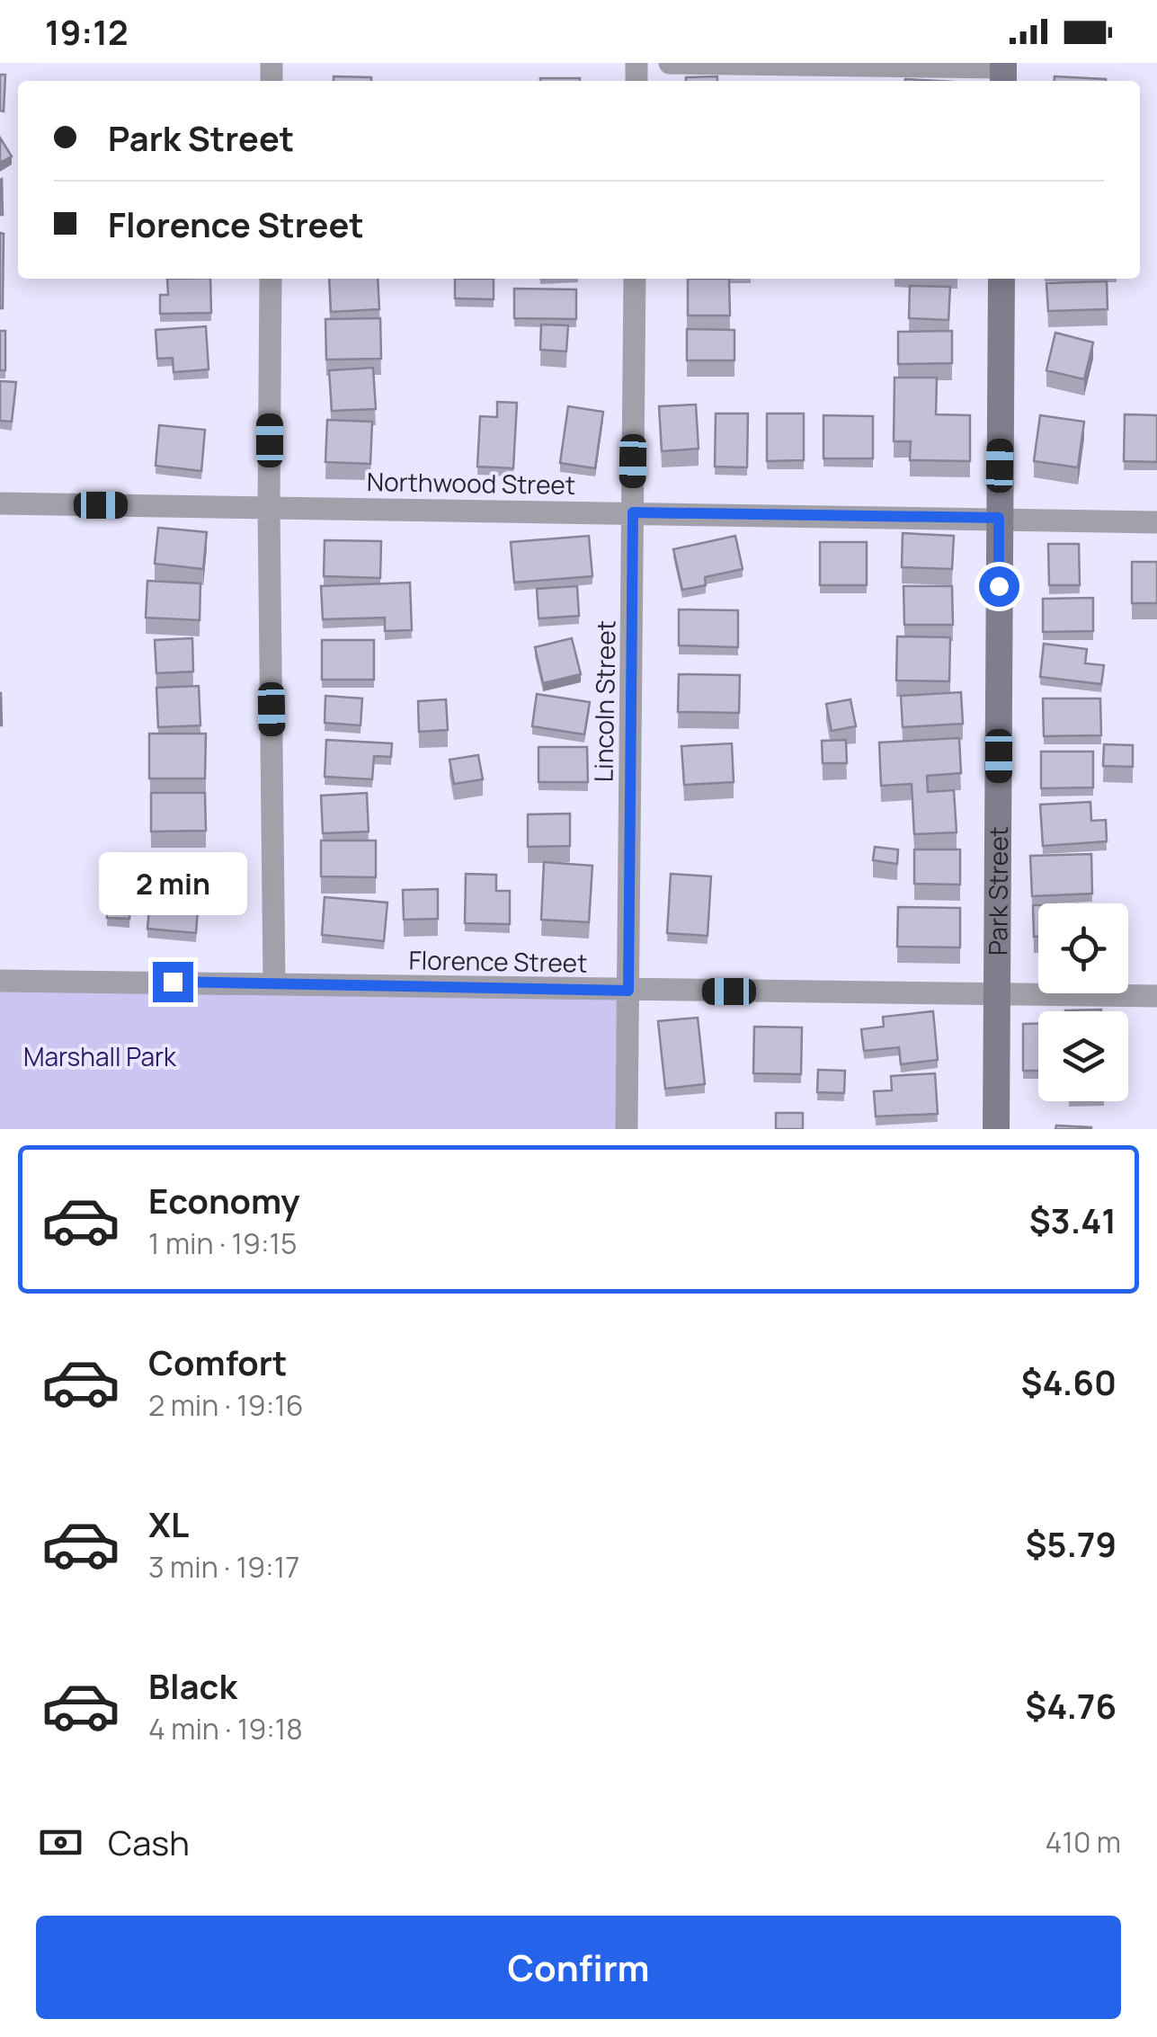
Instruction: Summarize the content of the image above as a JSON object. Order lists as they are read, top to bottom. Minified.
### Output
{"streets":{"street":["Northwood Street","Lincoln Street","Park Street","Florence Street"]},"crossings":[["Northwood Street","Lincoln Street"],["Northwood Street","Park Street"],["Lincoln Street","Florence Street"],["Park Street","Florence Street"]],"parks":["Marshall Park"],"page":{"status":"19:12","banner":["Park Street","Florence Street"],"bubble":"2 min","list":[{"name":"Economy","note":"1 min · 19:15","value":"$3.41"},{"name":"Comfort","note":"2 min · 19:16","value":"$4.60"},{"name":"XL","note":"3 min · 19:17","value":"$5.79"},{"name":"Black","note":"4 min · 19:18","value":"$4.76"}],"pay":["Cash","410 m"],"buttons":"Confirm"}}
